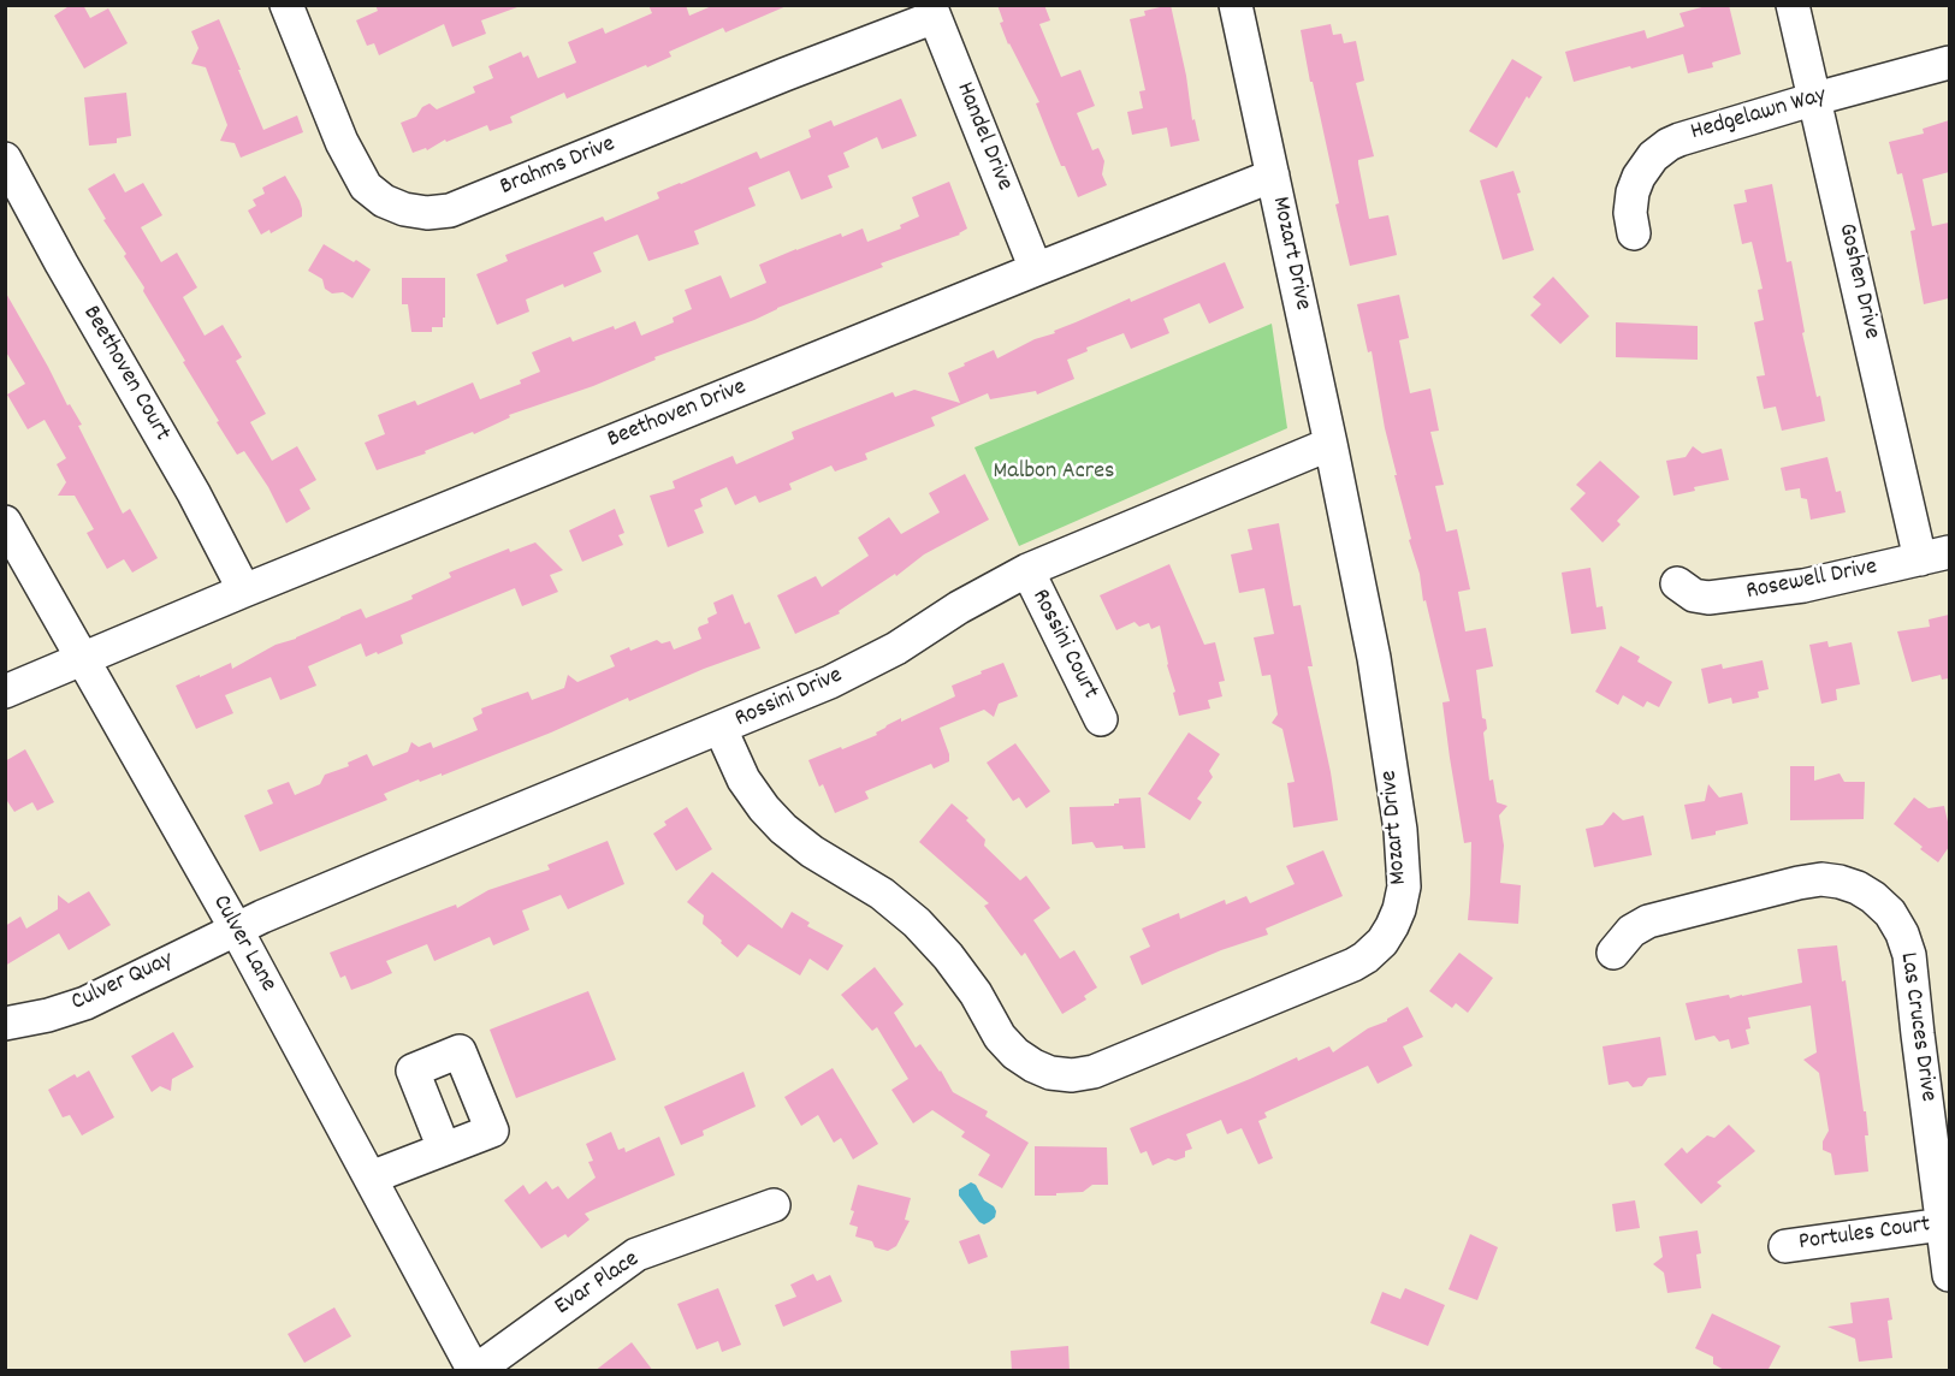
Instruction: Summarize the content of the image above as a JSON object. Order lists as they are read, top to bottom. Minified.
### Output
{"streets":{"street":["Hedgelawn Way","Handel Drive","Brahms Drive","Mozart Drive","Goshen Drive","Beethoven Court","Beethoven Drive","Rosewell Drive","Rossini Court","Rossini Drive","Culver Lane","Culver Quay","Las Cruces Drive","Portules Court","Evar Place"]},"crossings":[["Hedgelawn Way","Goshen Drive"],["Handel Drive","Brahms Drive"],["Handel Drive","Beethoven Drive"],["Mozart Drive","Beethoven Drive"],["Mozart Drive","Rossini Drive"],["Goshen Drive","Rosewell Drive"],["Beethoven Court","Beethoven Drive"],["Beethoven Drive","Culver Lane"],["Rossini Court","Rossini Drive"],["Rossini Drive","Culver Lane"],["Rossini Drive","Culver Quay"],["Culver Lane","Culver Quay"],["Culver Lane","Evar Place"],["Las Cruces Drive","Portules Court"]],"parks":["Malbon Acres"]}
